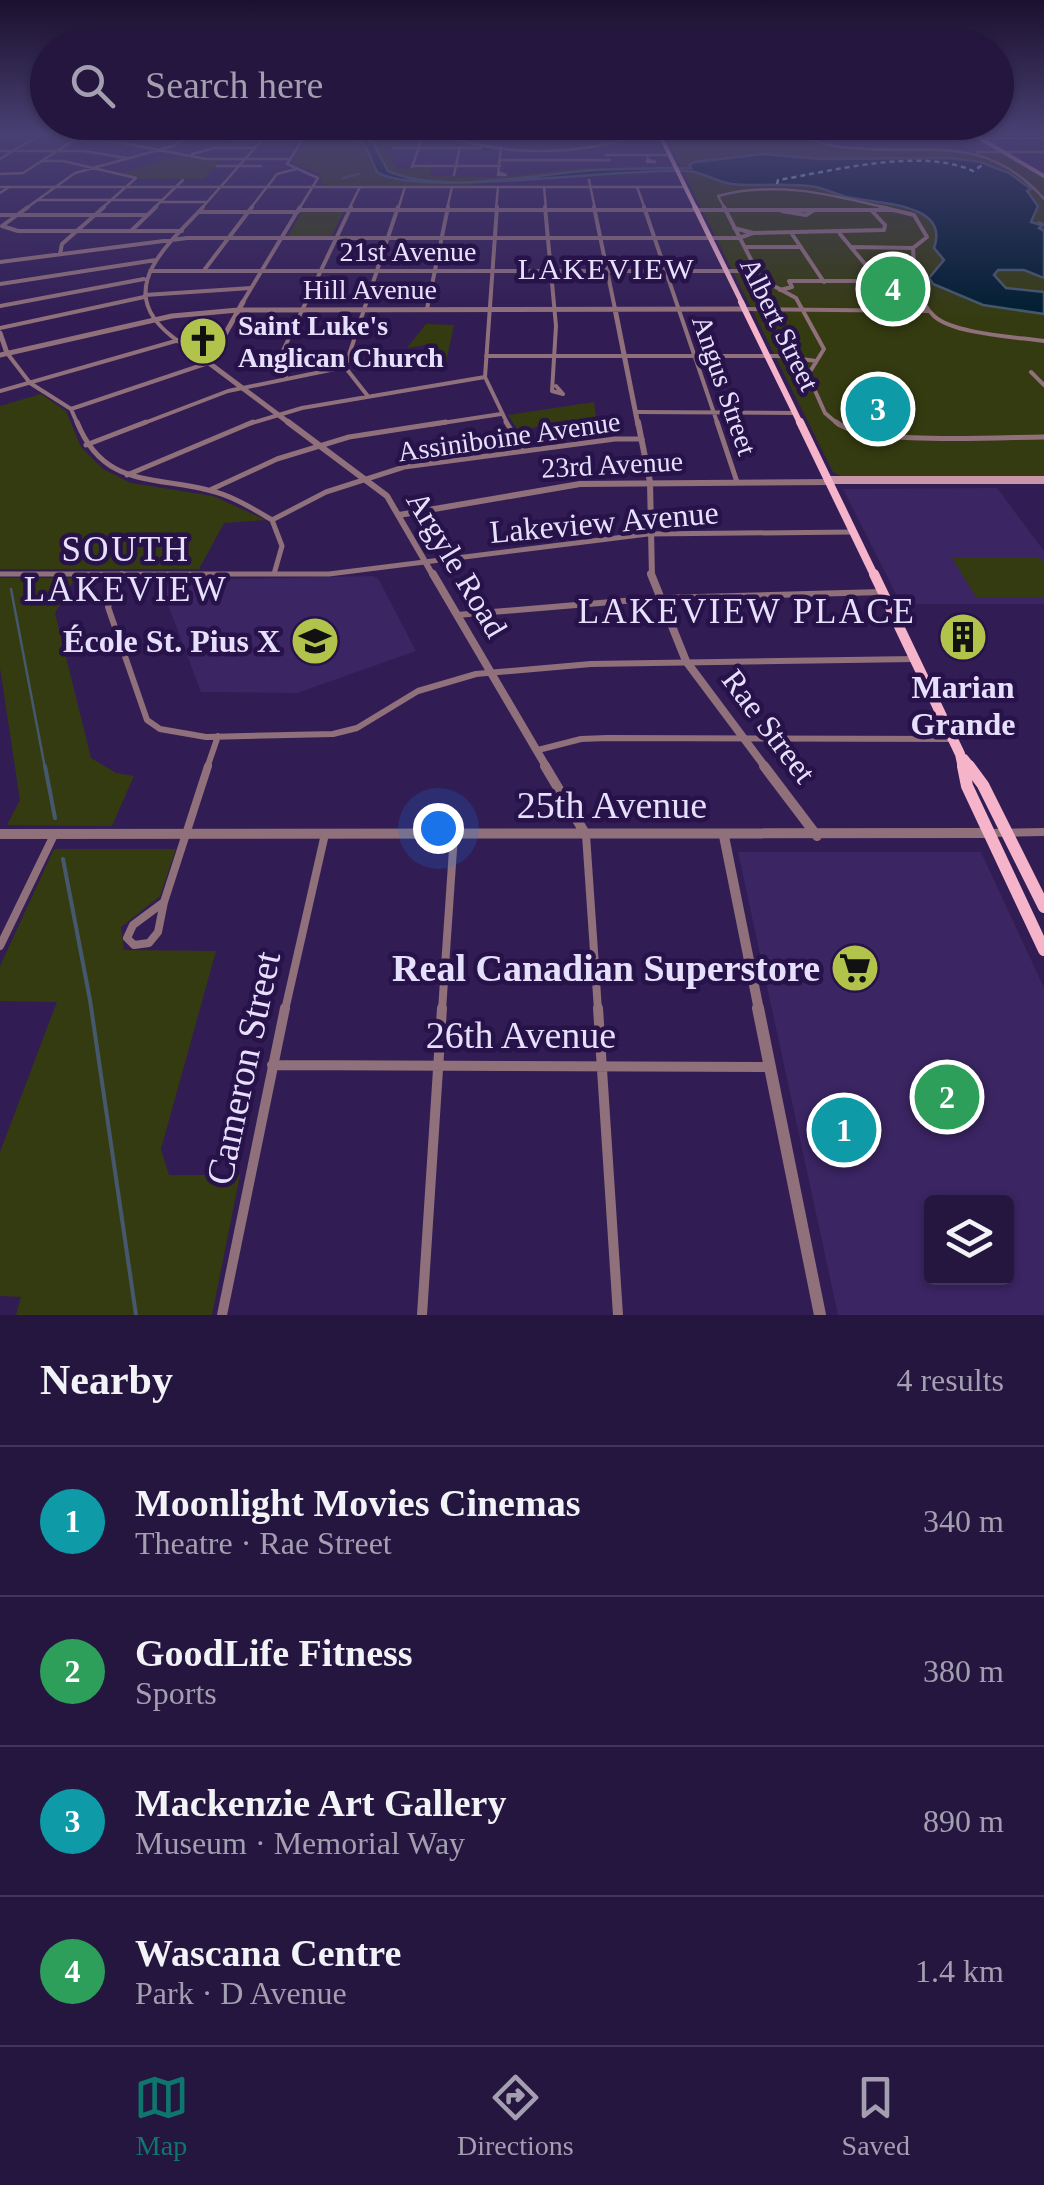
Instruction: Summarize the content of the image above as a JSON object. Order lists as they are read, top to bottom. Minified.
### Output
{"streets":{"main road":["Albert Street","23rd Avenue"],"street":["21st Avenue","Hill Avenue","Angus Street","Assiniboine Avenue","Lakeview Avenue","Argyle Road","Rae Street","25th Avenue","26th Avenue","Cameron Street"]},"crossings":[["21st Avenue","Albert Street"],["21st Avenue","Angus Street"],["21st Avenue","Rae Street"],["Hill Avenue","Albert Street"],["Hill Avenue","Angus Street"],["Hill Avenue","Rae Street"],["Albert Street","Assiniboine Avenue"],["Albert Street","23rd Avenue"],["Albert Street","Lakeview Avenue"],["Albert Street","25th Avenue"],["Angus Street","Assiniboine Avenue"],["Angus Street","23rd Avenue"],["Assiniboine Avenue","Argyle Road"],["Assiniboine Avenue","Rae Street"],["23rd Avenue","Argyle Road"],["23rd Avenue","Rae Street"],["Lakeview Avenue","Argyle Road"],["Lakeview Avenue","Rae Street"],["Argyle Road","25th Avenue"],["Rae Street","25th Avenue"],["25th Avenue","Cameron Street"],["26th Avenue","Cameron Street"]],"districts":["LAKEVIEW","SOUTH LAKEVIEW","LAKEVIEW PLACE"],"places":{"church":["Saint Luke's Anglican Church"],"building":["Marian Grande"],"school or university":["École St. Pius X"],"supermarket":["Real Canadian Superstore"]},"page":{"search":"Search here","pins":["4","3","2","1"],"heading":["Nearby","4 results"],"list":[{"mark":"1","name":"Moonlight Movies Cinemas","note":"Theatre · Rae Street","value":"340 m"},{"mark":"2","name":"GoodLife Fitness","note":"Sports","value":"380 m"},{"mark":"3","name":"Mackenzie Art Gallery","note":"Museum · Memorial Way","value":"890 m"},{"mark":"4","name":"Wascana Centre","note":"Park · D Avenue","value":"1.4 km"}],"nav":["Map","Directions","Saved"]}}
